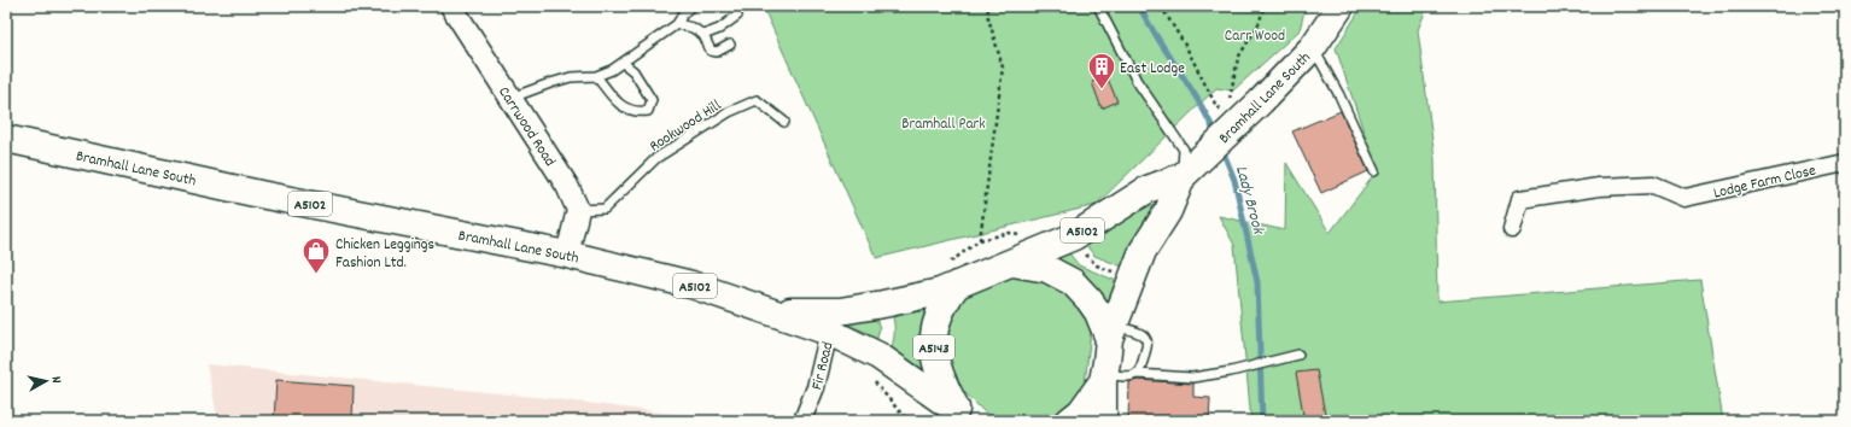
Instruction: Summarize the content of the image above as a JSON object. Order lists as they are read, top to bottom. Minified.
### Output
{"streets":{"main road":["Bramhall Lane South","A5102","A5143"],"street":["Carrwood Road","Lodge Farm Close","Fir Road"],"lane":["Rookwood Hill"]},"crossings":[["Bramhall Lane South","A5143"],["Bramhall Lane South","Fir Road"],["Rookwood Hill","Carrwood Road"]],"water":["Lady Brook"],"parks":["Carr Wood","Bramhall Park"],"places":{"building":["East Lodge"],"shop":["Chicken Leggings Fashion Ltd."]},"north":"right"}
